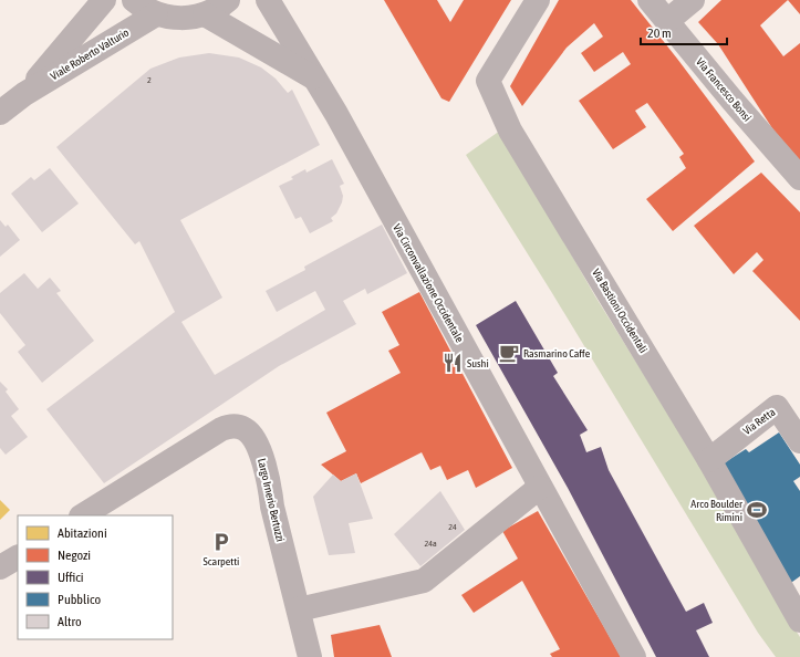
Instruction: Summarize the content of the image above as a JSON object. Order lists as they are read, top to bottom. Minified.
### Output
{"streets":{"street":["Viale Roberto Valturio","Via Francesco Bonsi","Via Circonvallazione Occidentale","Via Bastioni Occidentali","Via Retta","Largo Irnerio Bertuzzi"]},"crossings":[["Via Bastioni Occidentali","Via Retta"]],"places":{"cafe":["Rasmarino Caffe"],"restaurant":["Sushi"],"sports":["Arco Boulder Rimini"],"parking":["Scarpetti"]},"house_numbers":["2","24","24a"],"legend":["Abitazioni","Negozi","Uffici","Pubblico","Altro"],"scale_bar":"20 m"}
